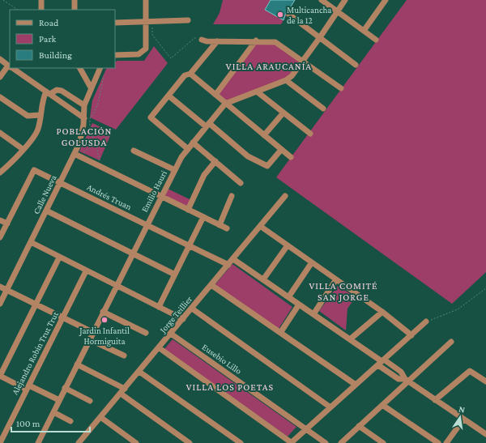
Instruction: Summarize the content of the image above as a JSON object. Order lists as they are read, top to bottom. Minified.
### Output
{"streets":{"street":["Emilio Hauri","Calle Nueva","Andrés Truan","Jorge Teillier","Alejandro Robin Trut Trut","Eusebio Lillo"]},"crossings":[["Emilio Hauri","Andrés Truan"],["Calle Nueva","Andrés Truan"],["Andrés Truan","Jorge Teillier"],["Jorge Teillier","Eusebio Lillo"]],"districts":["VILLA ARAUCANÍA","POBLACIÓN GOLUSDA","VILLA COMITÉ SAN JORGE","VILLA LOS POETAS"],"places":["Multicancha de la 12","Jardin Infantil Hormiguita"],"legend":["Road","Park","Building"],"scale_bar":"100 m","north":"top"}
